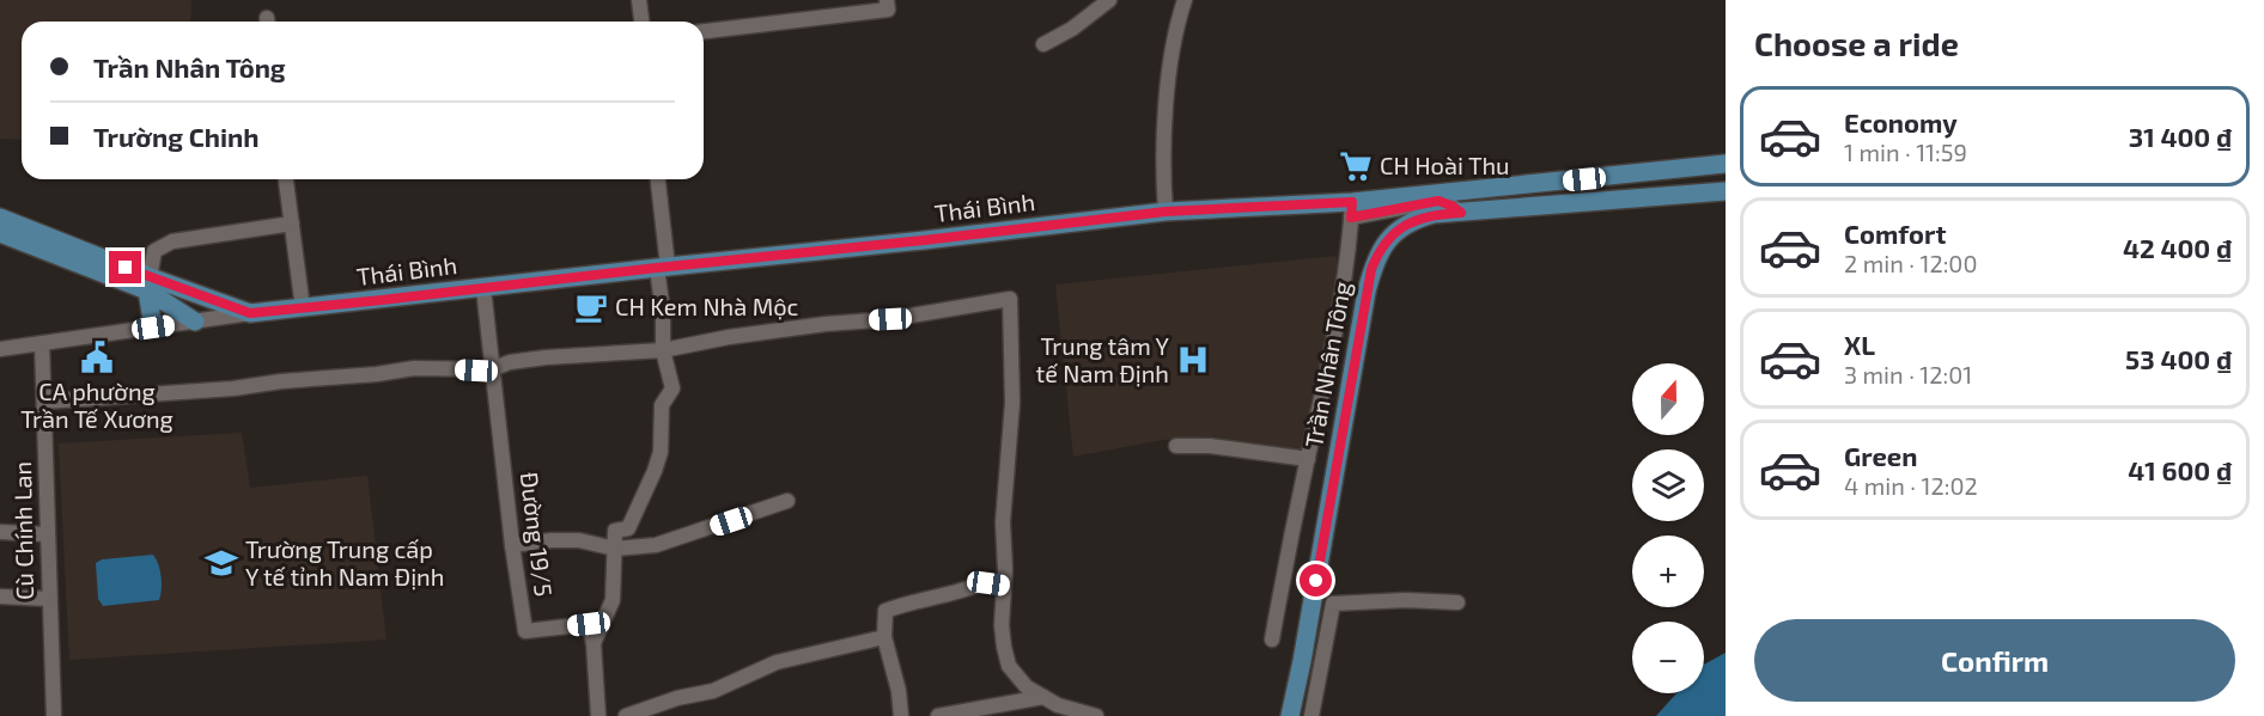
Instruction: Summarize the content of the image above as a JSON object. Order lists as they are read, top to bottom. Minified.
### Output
{"streets":{"main road":["Thái Bình","Trần Nhân Tông"],"street":["Cù Chính Lan","Đường 19/5"]},"crossings":[["Thái Bình","Đường 19/5"]],"places":{"supermarket":["CH Hoài Thu"],"cafe":["CH Kem Nhà Mộc"],"public building":["CA phường Trần Tế Xương"],"hospital":["Trung tâm Y tế Nam Định"],"school or university":["Trường Trung cấp Y tế tỉnh Nam Định"]},"north":"top","page":{"heading":"Choose a ride","banner":["Trần Nhân Tông","Trường Chinh"],"list":[{"name":"Economy","note":"1 min · 11:59","value":"31 400 ₫"},{"name":"Comfort","note":"2 min · 12:00","value":"42 400 ₫"},{"name":"XL","note":"3 min · 12:01","value":"53 400 ₫"},{"name":"Green","note":"4 min · 12:02","value":"41 600 ₫"}],"map_buttons":["+","−"],"buttons":"Confirm"}}
